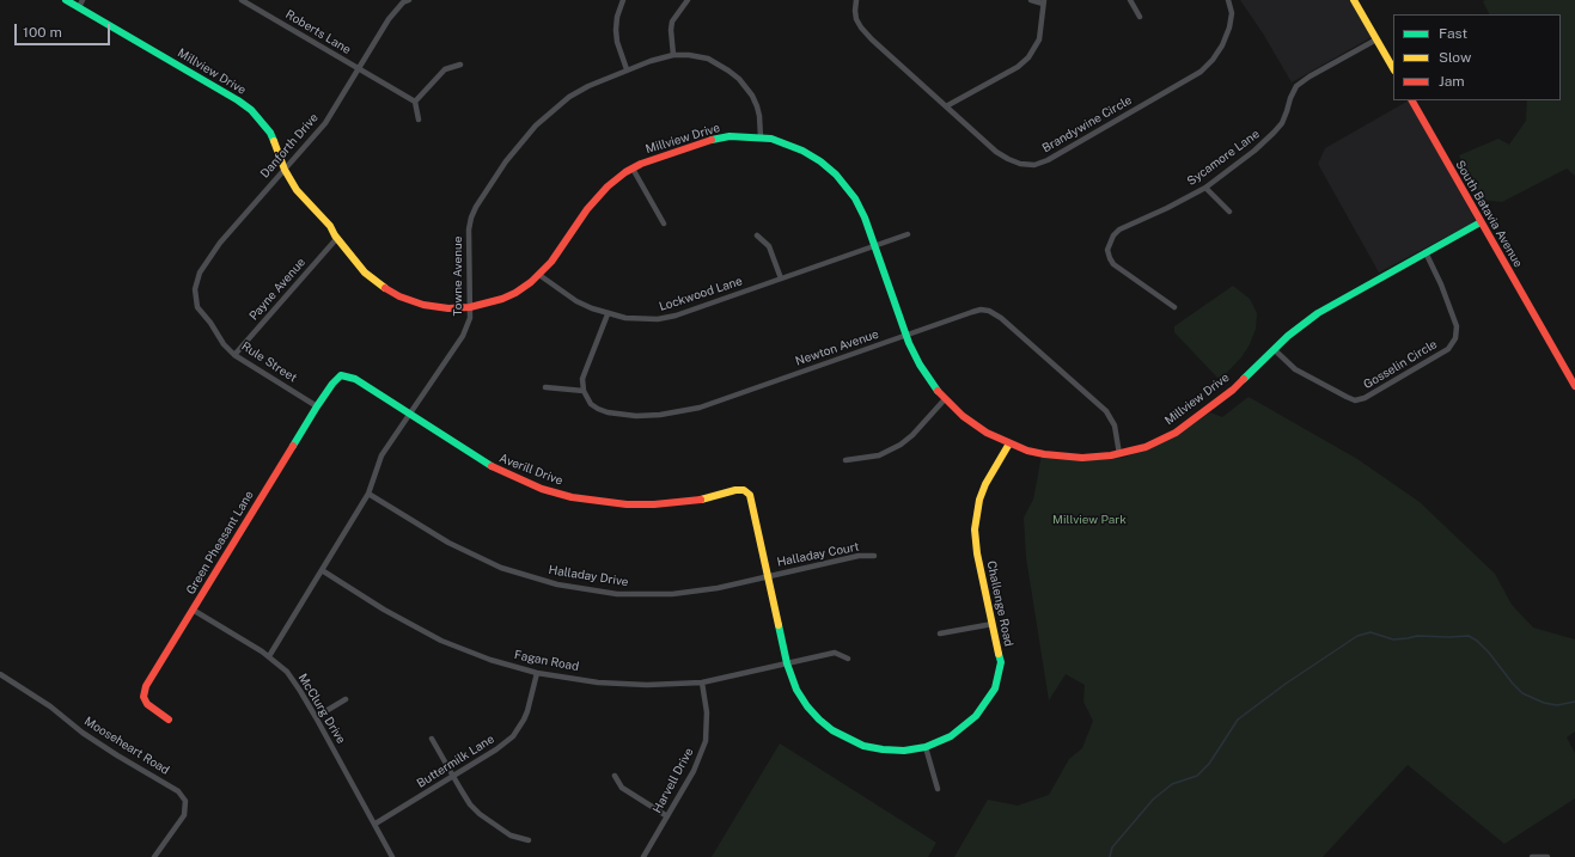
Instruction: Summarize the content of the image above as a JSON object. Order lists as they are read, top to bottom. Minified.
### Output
{"streets":{"street":["Roberts Lane","Millview Drive","Brandywine Circle","Danforth Drive","Sycamore Lane","South Batavia Avenue","Towne Avenue","Payne Avenue","Lockwood Lane","Newton Avenue","Rule Street","Gosselin Circle","Averill Drive","Green Pheasant Lane","Halladay Court","Halladay Drive","Challenge Road","Fagan Road","McClurg Drive","Mooseheart Road","Buttermilk Lane","Harvell Drive"]},"crossings":[["Roberts Lane","Danforth Drive"],["Millview Drive","Danforth Drive"],["Millview Drive","South Batavia Avenue"],["Millview Drive","Towne Avenue"],["Millview Drive","Payne Avenue"],["Millview Drive","Lockwood Lane"],["Millview Drive","Newton Avenue"],["Millview Drive","Gosselin Circle"],["Millview Drive","Challenge Road"],["Danforth Drive","Rule Street"],["Towne Avenue","Averill Drive"],["Towne Avenue","Halladay Drive"],["Towne Avenue","Fagan Road"],["Towne Avenue","McClurg Drive"],["Payne Avenue","Rule Street"],["Rule Street","Green Pheasant Lane"],["Averill Drive","Green Pheasant Lane"],["Averill Drive","Challenge Road"],["Green Pheasant Lane","McClurg Drive"],["Halladay Court","Halladay Drive"],["Halladay Court","Challenge Road"],["Halladay Drive","Challenge Road"],["Challenge Road","Fagan Road"],["Fagan Road","Buttermilk Lane"],["Fagan Road","Harvell Drive"],["McClurg Drive","Buttermilk Lane"]],"parks":["Millview Park"],"legend":["Fast","Slow","Jam"],"scale_bar":"100 m"}
